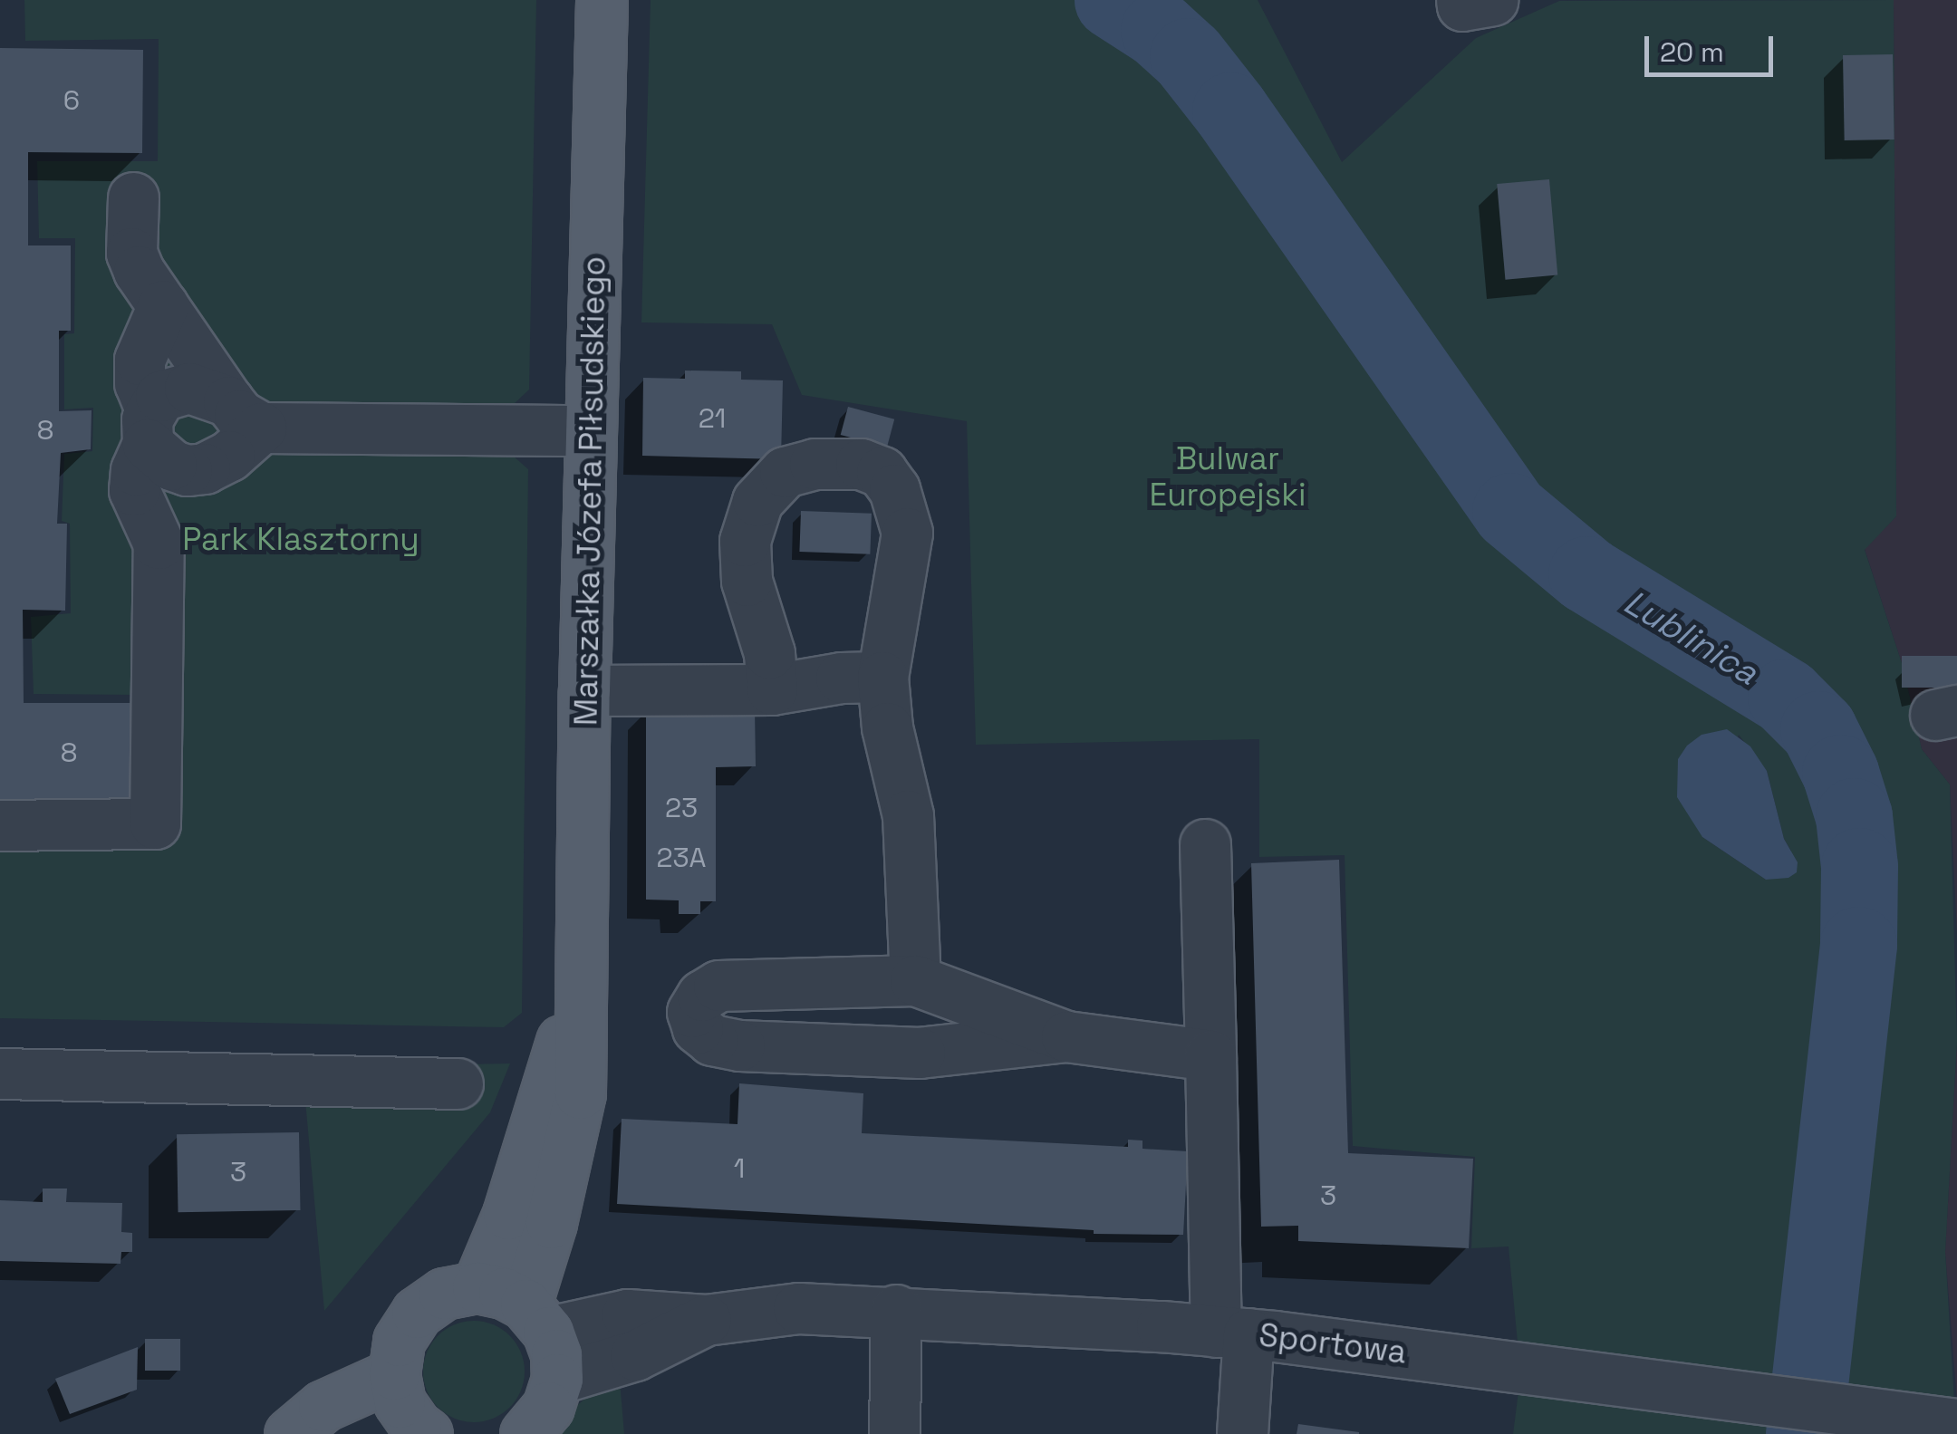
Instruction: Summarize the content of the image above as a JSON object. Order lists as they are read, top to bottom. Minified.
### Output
{"streets":{"main road":["Marszałka Józefa Piłsudskiego"],"street":["Sportowa"]},"crossings":[["Marszałka Józefa Piłsudskiego","Sportowa"]],"water":["Lublinica"],"parks":["Bulwar Europejski","Park Klasztorny"],"house_numbers":["6","21","8","8","23","23A","1","3","3"],"scale_bar":"20 m"}
